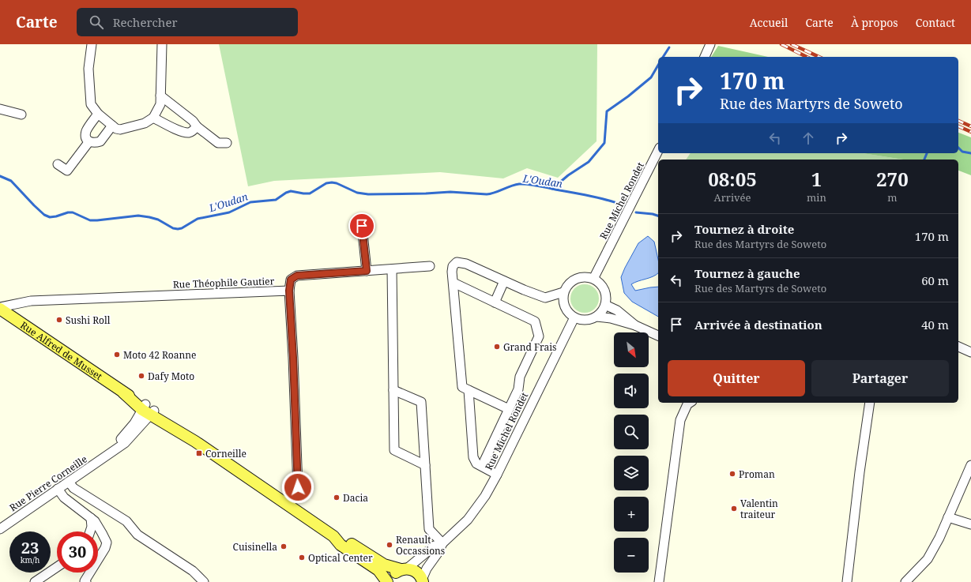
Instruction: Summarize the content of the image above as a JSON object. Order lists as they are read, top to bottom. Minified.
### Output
{"streets":{"main road":["Rue Alfred de Musset"],"street":["Rue Michel Rondet","Rue Théophile Gautier","Rue Pierre Corneille"]},"crossings":[["Rue Michel Rondet","Rue Alfred de Musset"],["Rue Théophile Gautier","Rue Alfred de Musset"],["Rue Alfred de Musset","Rue Pierre Corneille"]],"water":["L'Oudan"],"places":{"other":["Sushi Roll","Grand Frais","Moto 42 Roanne","Dafy Moto","Proman","Dacia","Valentin traiteur","Renault Occassions","Cuisinella","Optical Center"],"transit":["Corneille"]},"north":"bottom right","page":{"header":"Carte","search":"Rechercher","nav":["Accueil","Carte","À propos","Contact"],"turn":["170 m","Rue des Martyrs de Soweto"],"eta":["08:05","Arrivée","1","min","270","m"],"list":[{"name":"Tournez à droite","note":"Rue des Martyrs de Soweto","value":"170 m"},{"name":"Tournez à gauche","note":"Rue des Martyrs de Soweto","value":"60 m"},{"name":"Arrivée à destination","value":"40 m"}],"map_buttons":["+","−"],"buttons":["Quitter","Partager"],"speed":"23 km/h","limit":"30"}}
